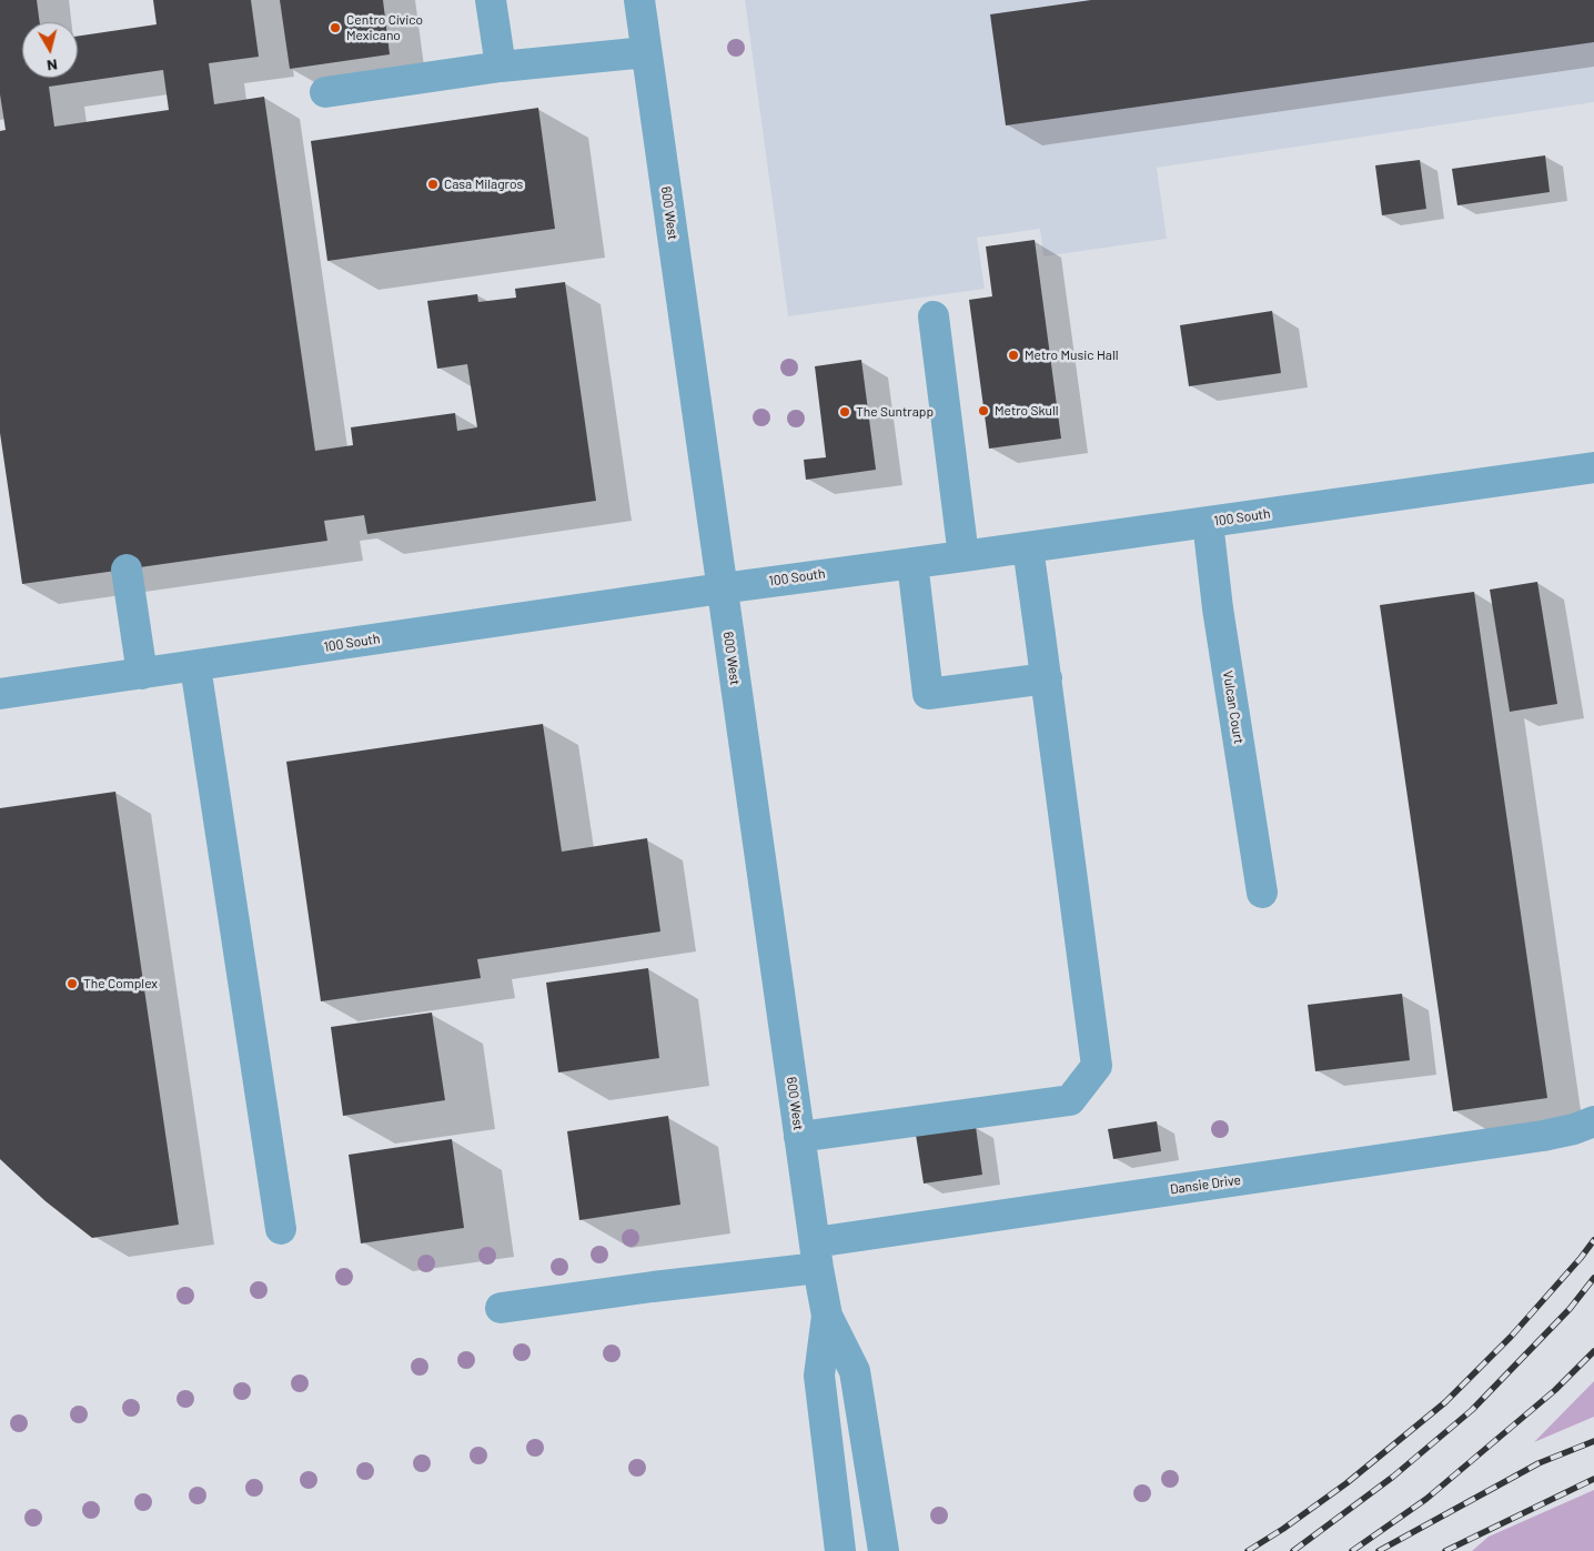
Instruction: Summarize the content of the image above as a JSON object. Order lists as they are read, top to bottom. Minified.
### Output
{"streets":{"street":["600 West","100 South","Vulcan Court","Dansie Drive"]},"crossings":[["600 West","100 South"],["600 West","Dansie Drive"],["100 South","Vulcan Court"]],"places":["Centro Cívico Mexicano","Casa Milagros","Metro Music Hall","Metro Skull","The Suntrapp","The Complex"],"north":"bottom"}
